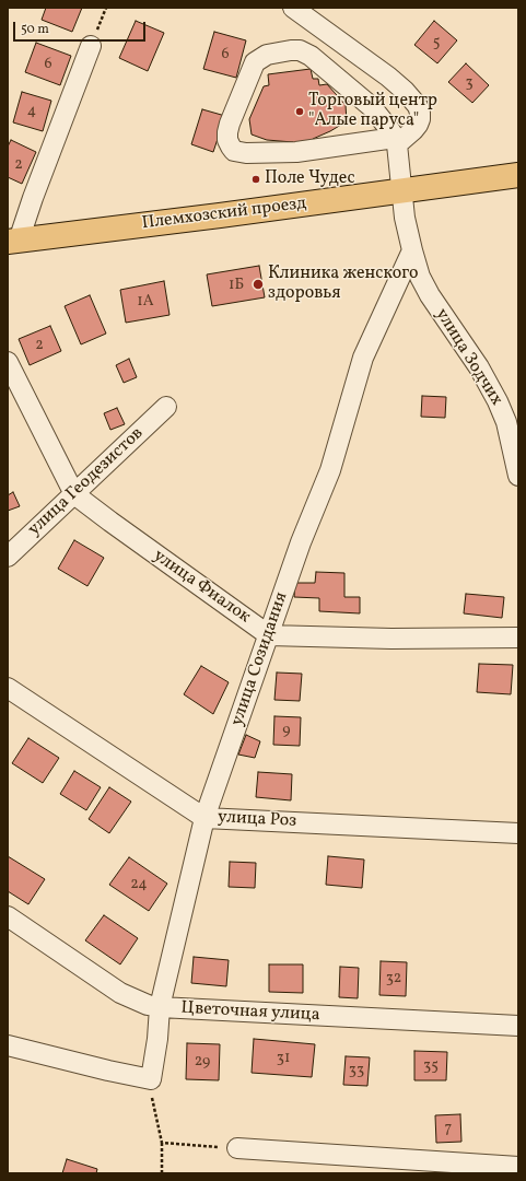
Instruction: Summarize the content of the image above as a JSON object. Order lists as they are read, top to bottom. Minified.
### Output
{"streets":{"main road":["Племхозский проезд"],"street":["улица Зодчих","улица Геодезистов","улица Фиалок","улица Созидания","улица Роз","Цветочная улица"]},"crossings":[["Племхозский проезд","улица Зодчих"],["улица Зодчих","улица Созидания"],["улица Геодезистов","улица Фиалок"],["улица Фиалок","улица Созидания"],["улица Созидания","улица Роз"],["улица Созидания","Цветочная улица"]],"places":["Торговый центр \"Алые паруса\"","Поле Чудес","Клиника женского здоровья"],"house_numbers":["5","6","6","3","4","2","1Б","1А","2","9","24","32","31","29","35","33","7"],"scale_bar":"50 m"}
